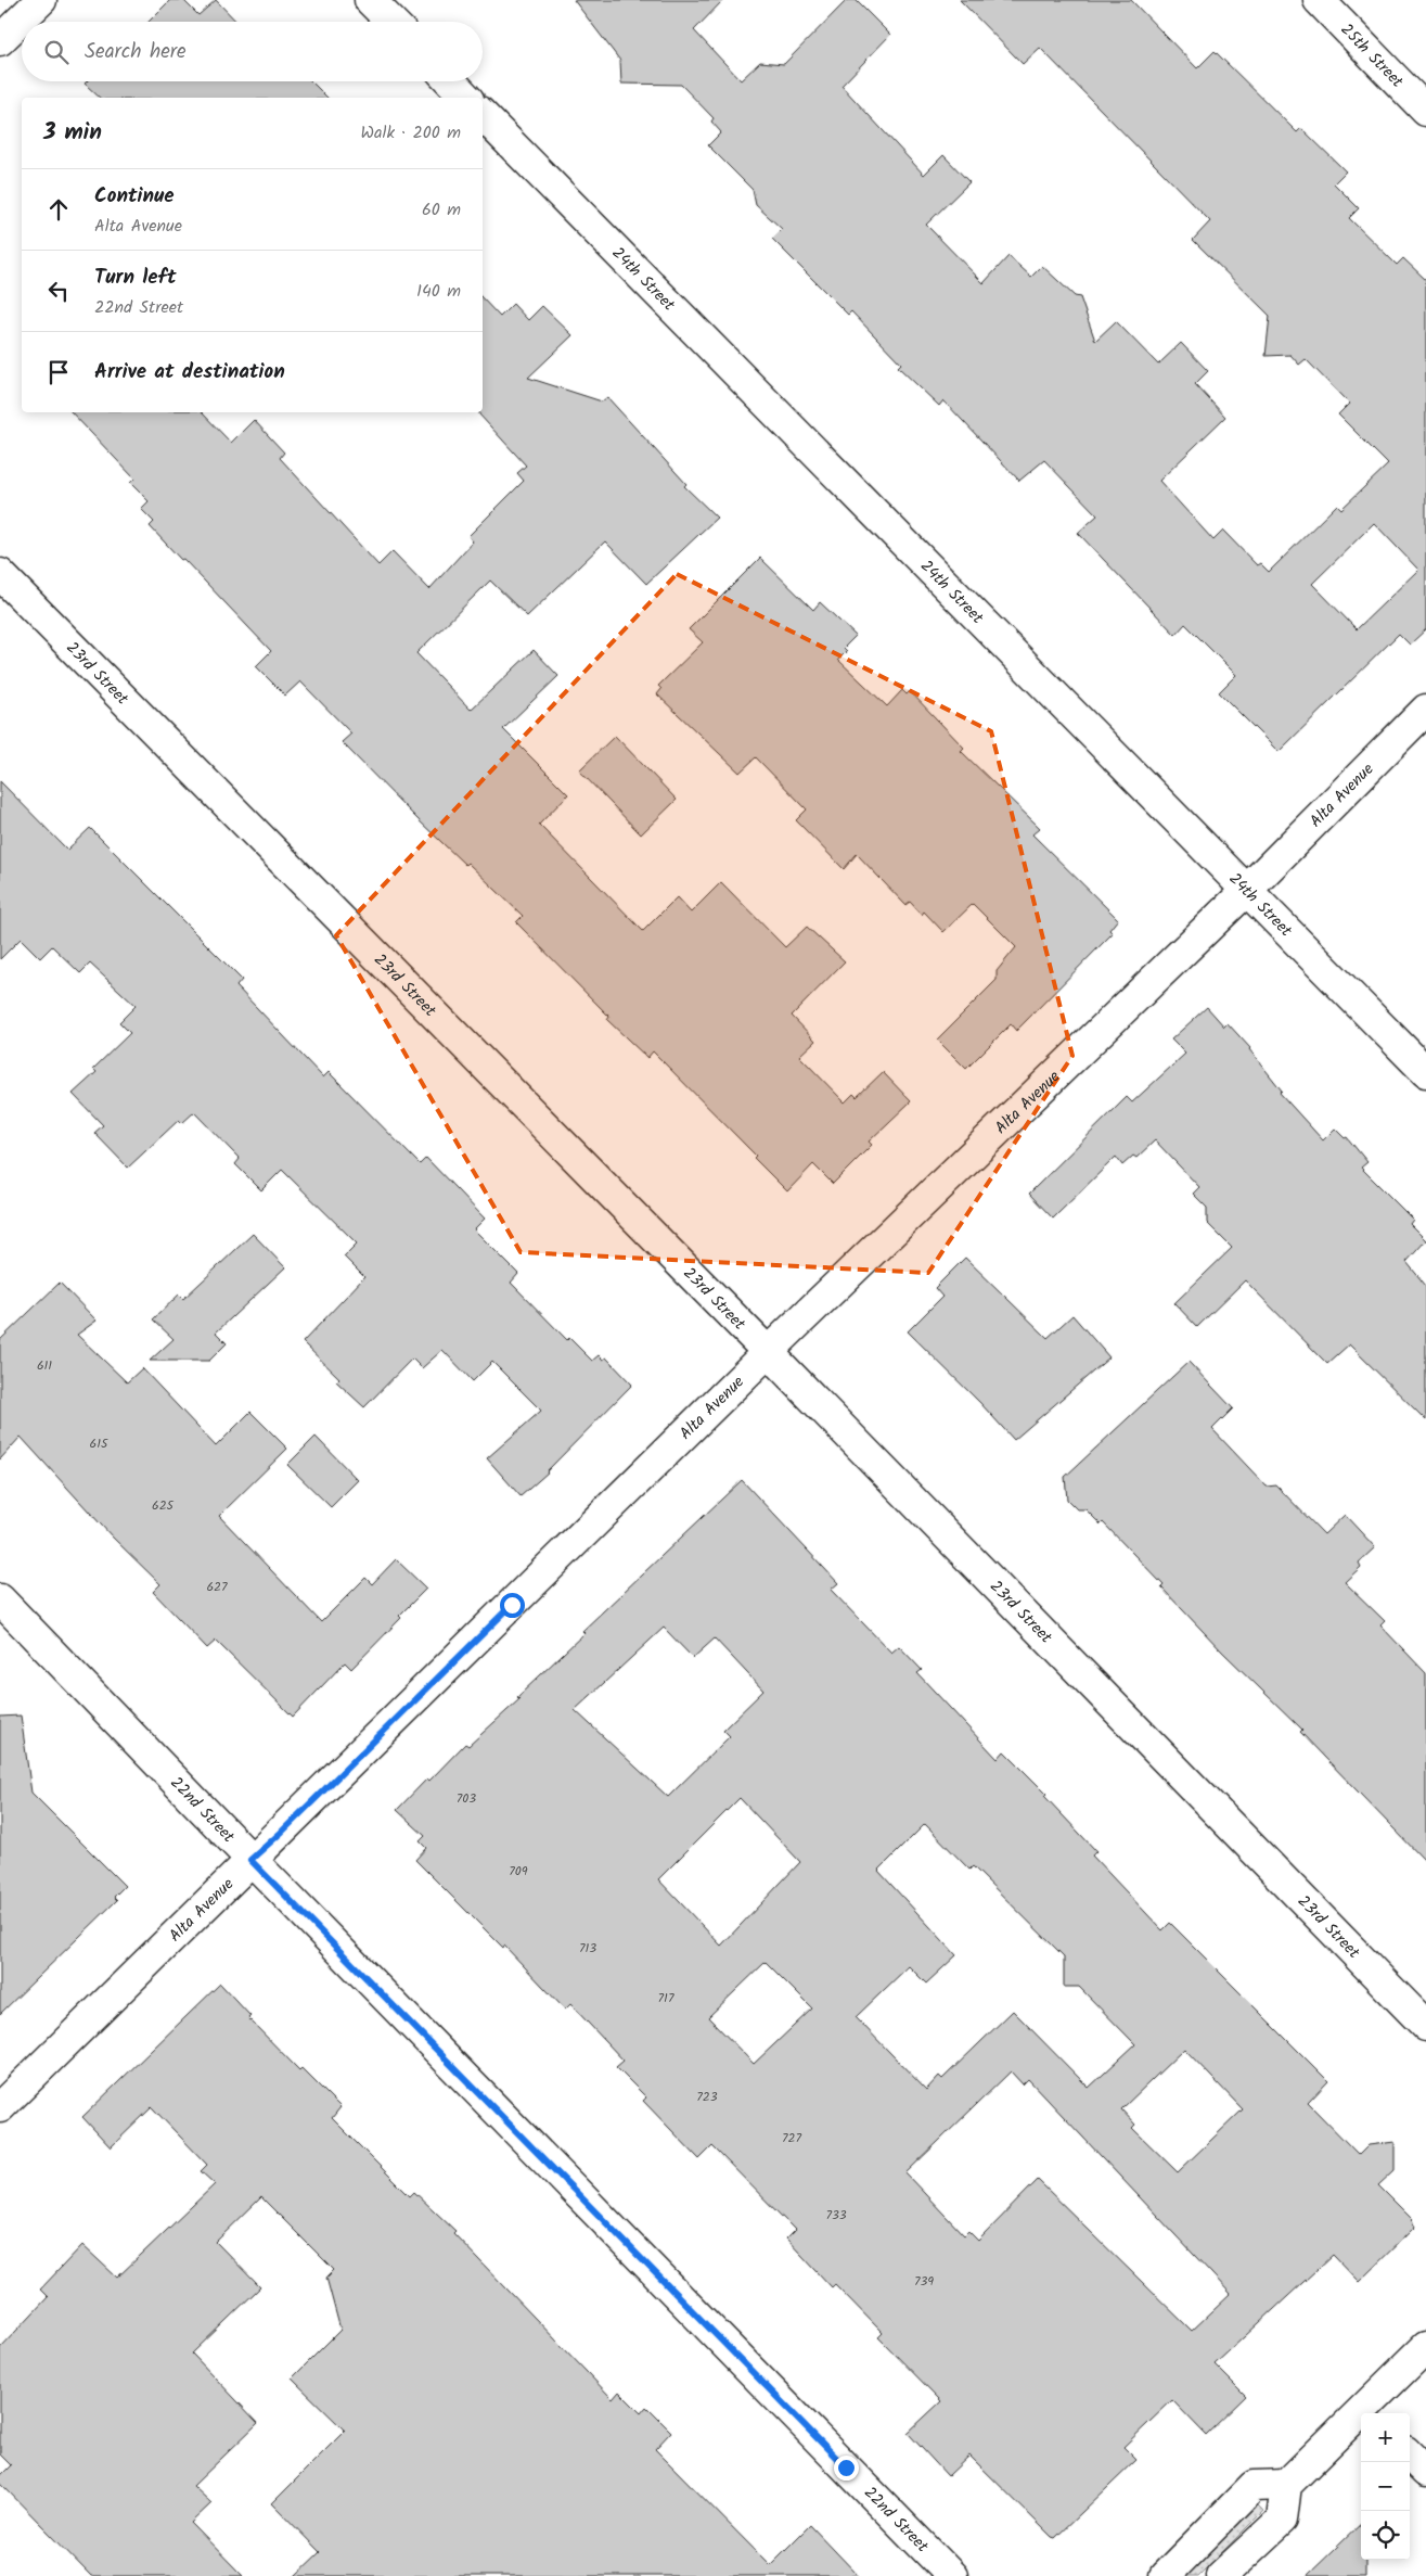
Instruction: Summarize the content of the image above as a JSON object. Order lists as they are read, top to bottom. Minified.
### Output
{"streets":{"street":["25th Street","24th Street","23rd Street","Alta Avenue","22nd Street"]},"crossings":[["24th Street","Alta Avenue"],["23rd Street","Alta Avenue"],["Alta Avenue","22nd Street"]],"house_numbers":["611","615","625","627","703","709","713","717","723","727","733","739"],"page":{"search":"Search here","heading":["3 min","Walk · 200 m"],"list":[["Continue","Alta Avenue","60 m"],["Turn left","22nd Street","140 m"],"Arrive at destination"],"map_buttons":["+","−"]}}
